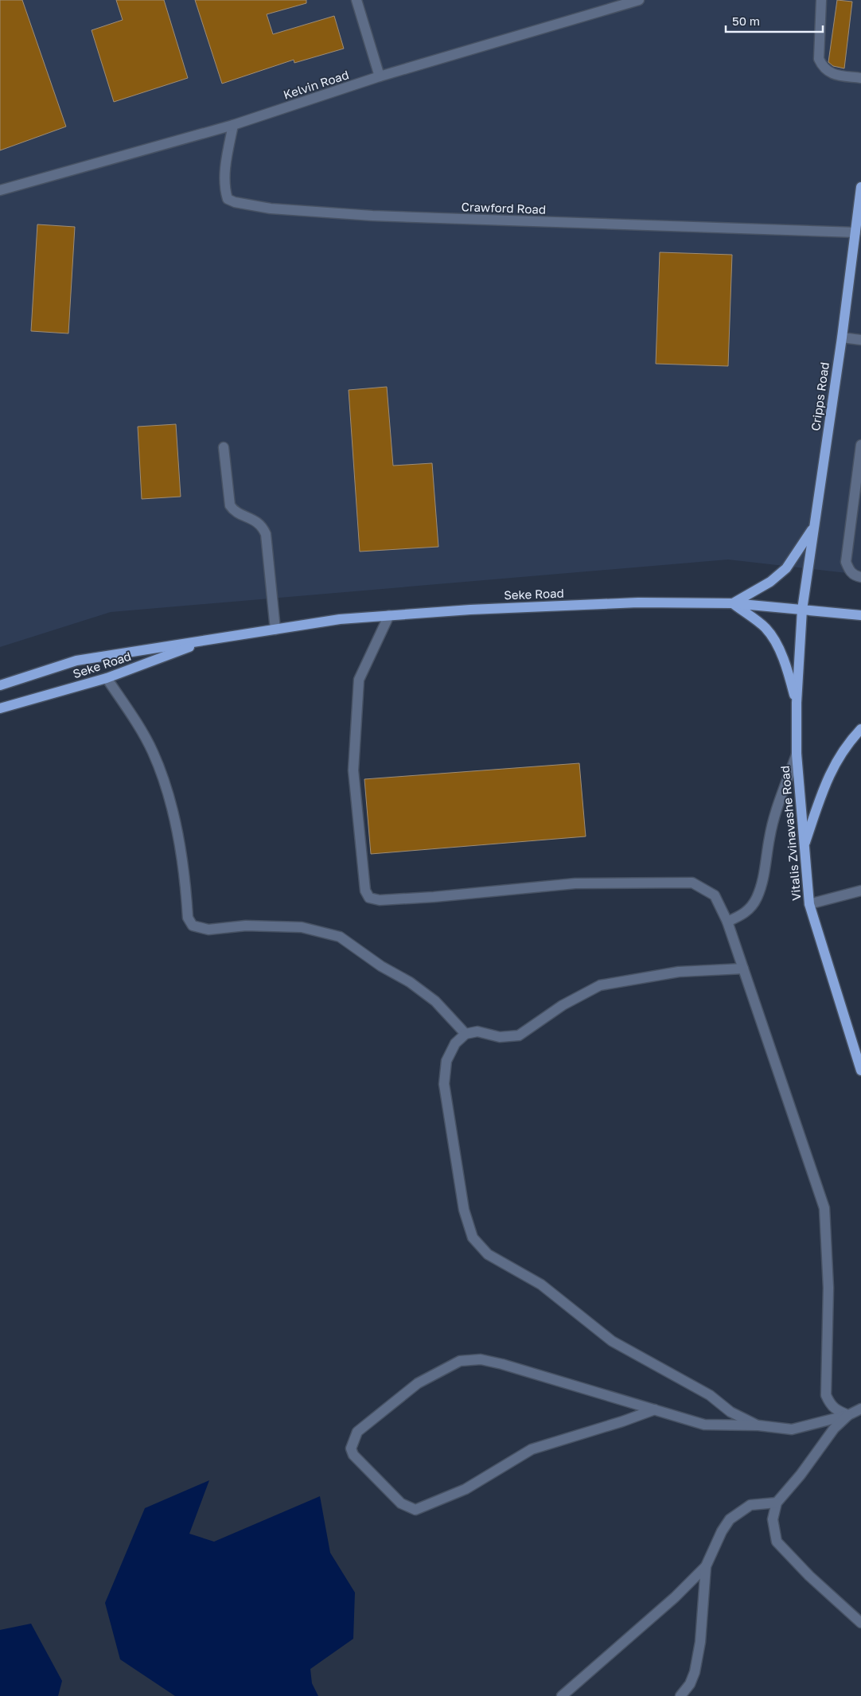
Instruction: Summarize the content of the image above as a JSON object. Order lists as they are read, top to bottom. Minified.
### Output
{"streets":{"main road":["Cripps Road","Seke Road","Vitalis Zvinavashe Road"],"street":["Kelvin Road","Crawford Road"]},"crossings":[["Kelvin Road","Crawford Road"],["Crawford Road","Cripps Road"],["Cripps Road","Seke Road"],["Cripps Road","Vitalis Zvinavashe Road"],["Seke Road","Vitalis Zvinavashe Road"]],"scale_bar":"50 m"}
